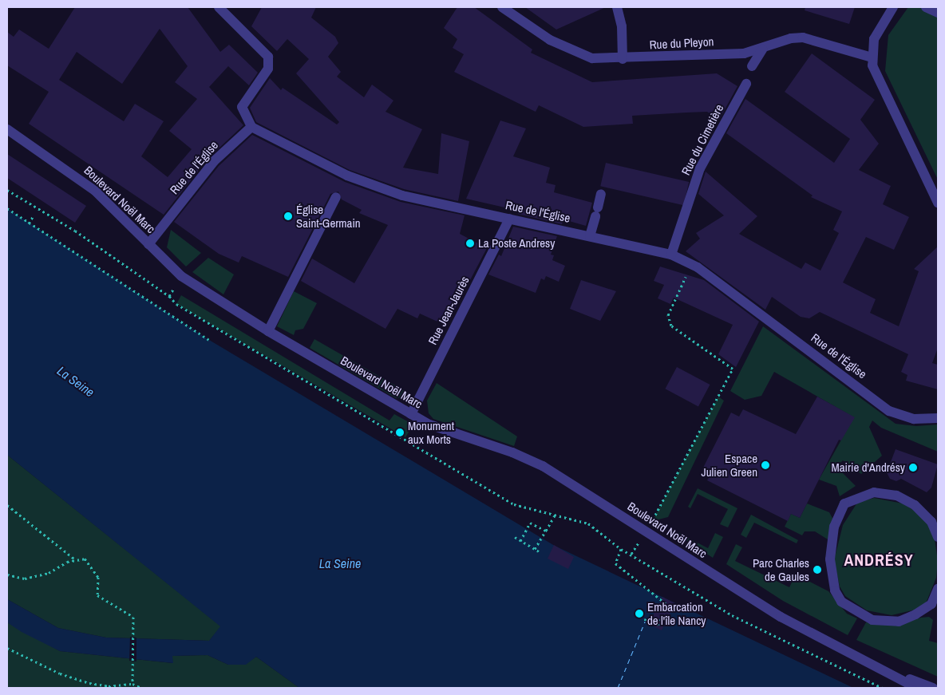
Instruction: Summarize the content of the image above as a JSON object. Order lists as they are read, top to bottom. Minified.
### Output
{"streets":{"street":["Rue du Pleyon","Rue du Cimetière","Rue de l'Église","Boulevard Noël Marc","Rue Jean-Jaurès"]},"crossings":[["Rue du Cimetière","Rue de l'Église"],["Rue de l'Église","Boulevard Noël Marc"],["Rue de l'Église","Rue Jean-Jaurès"],["Boulevard Noël Marc","Rue Jean-Jaurès"]],"districts":["ANDRÉSY"],"water":["La Seine"],"places":["Église Saint-Germain","La Poste Andresy","Monument aux Morts","Espace Julien Green","Mairie d'Andrésy","Parc Charles de Gaules","Embarcation de l'île Nancy"]}
